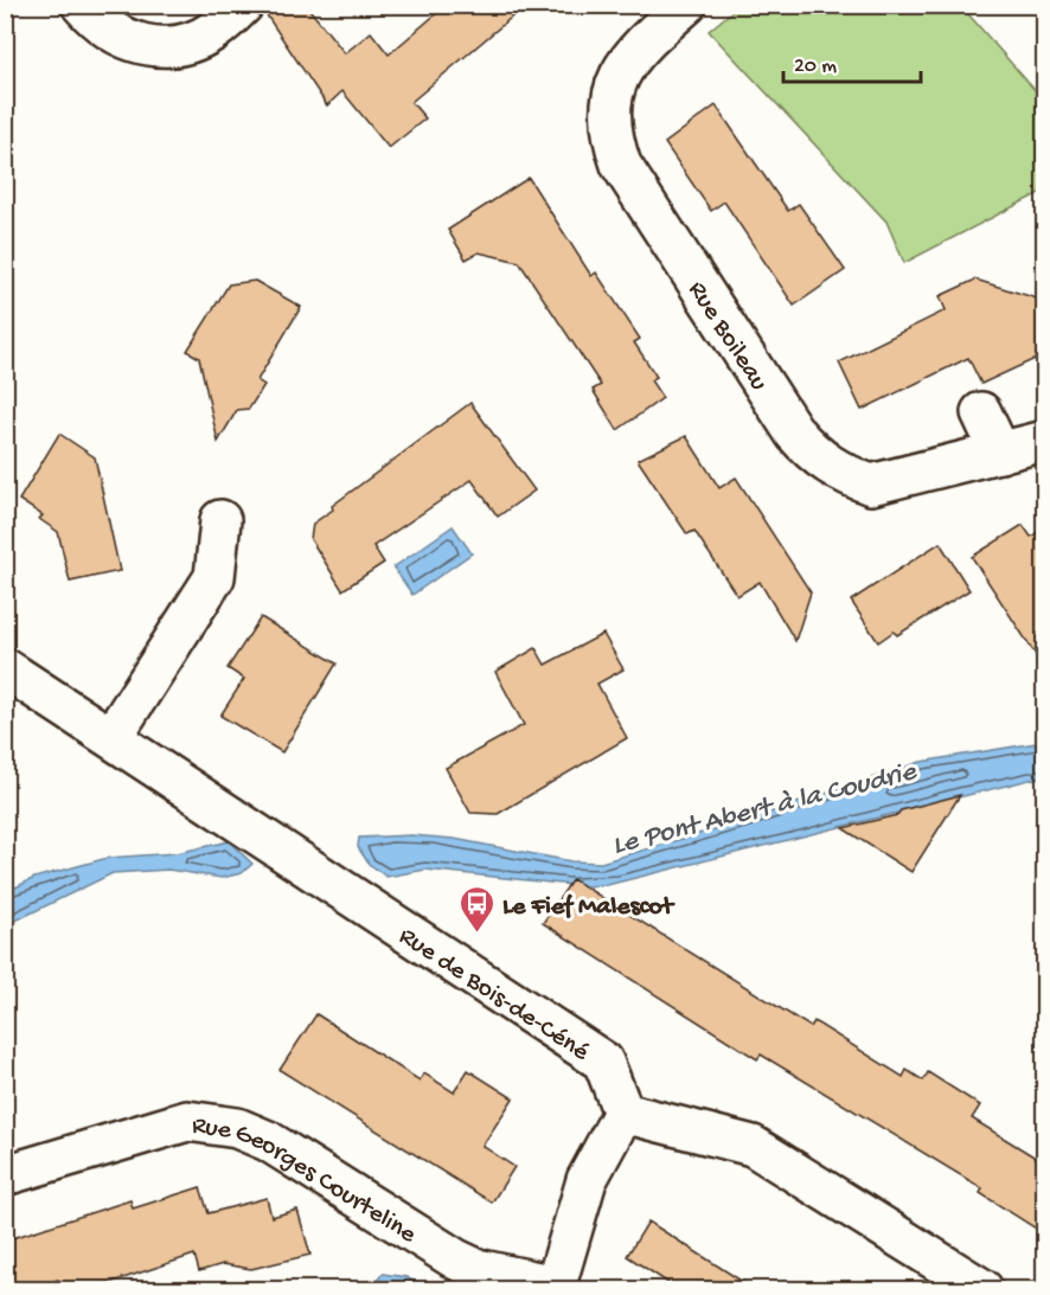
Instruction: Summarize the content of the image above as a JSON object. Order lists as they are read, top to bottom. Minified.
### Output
{"streets":{"street":["Rue Boileau","Rue de Bois-de-Céné","Rue Georges Courteline"]},"water":["Le Pont Abert à la Coudrie"],"places":{"bus stop":["Le Fief Malescot"]},"scale_bar":"20 m"}
